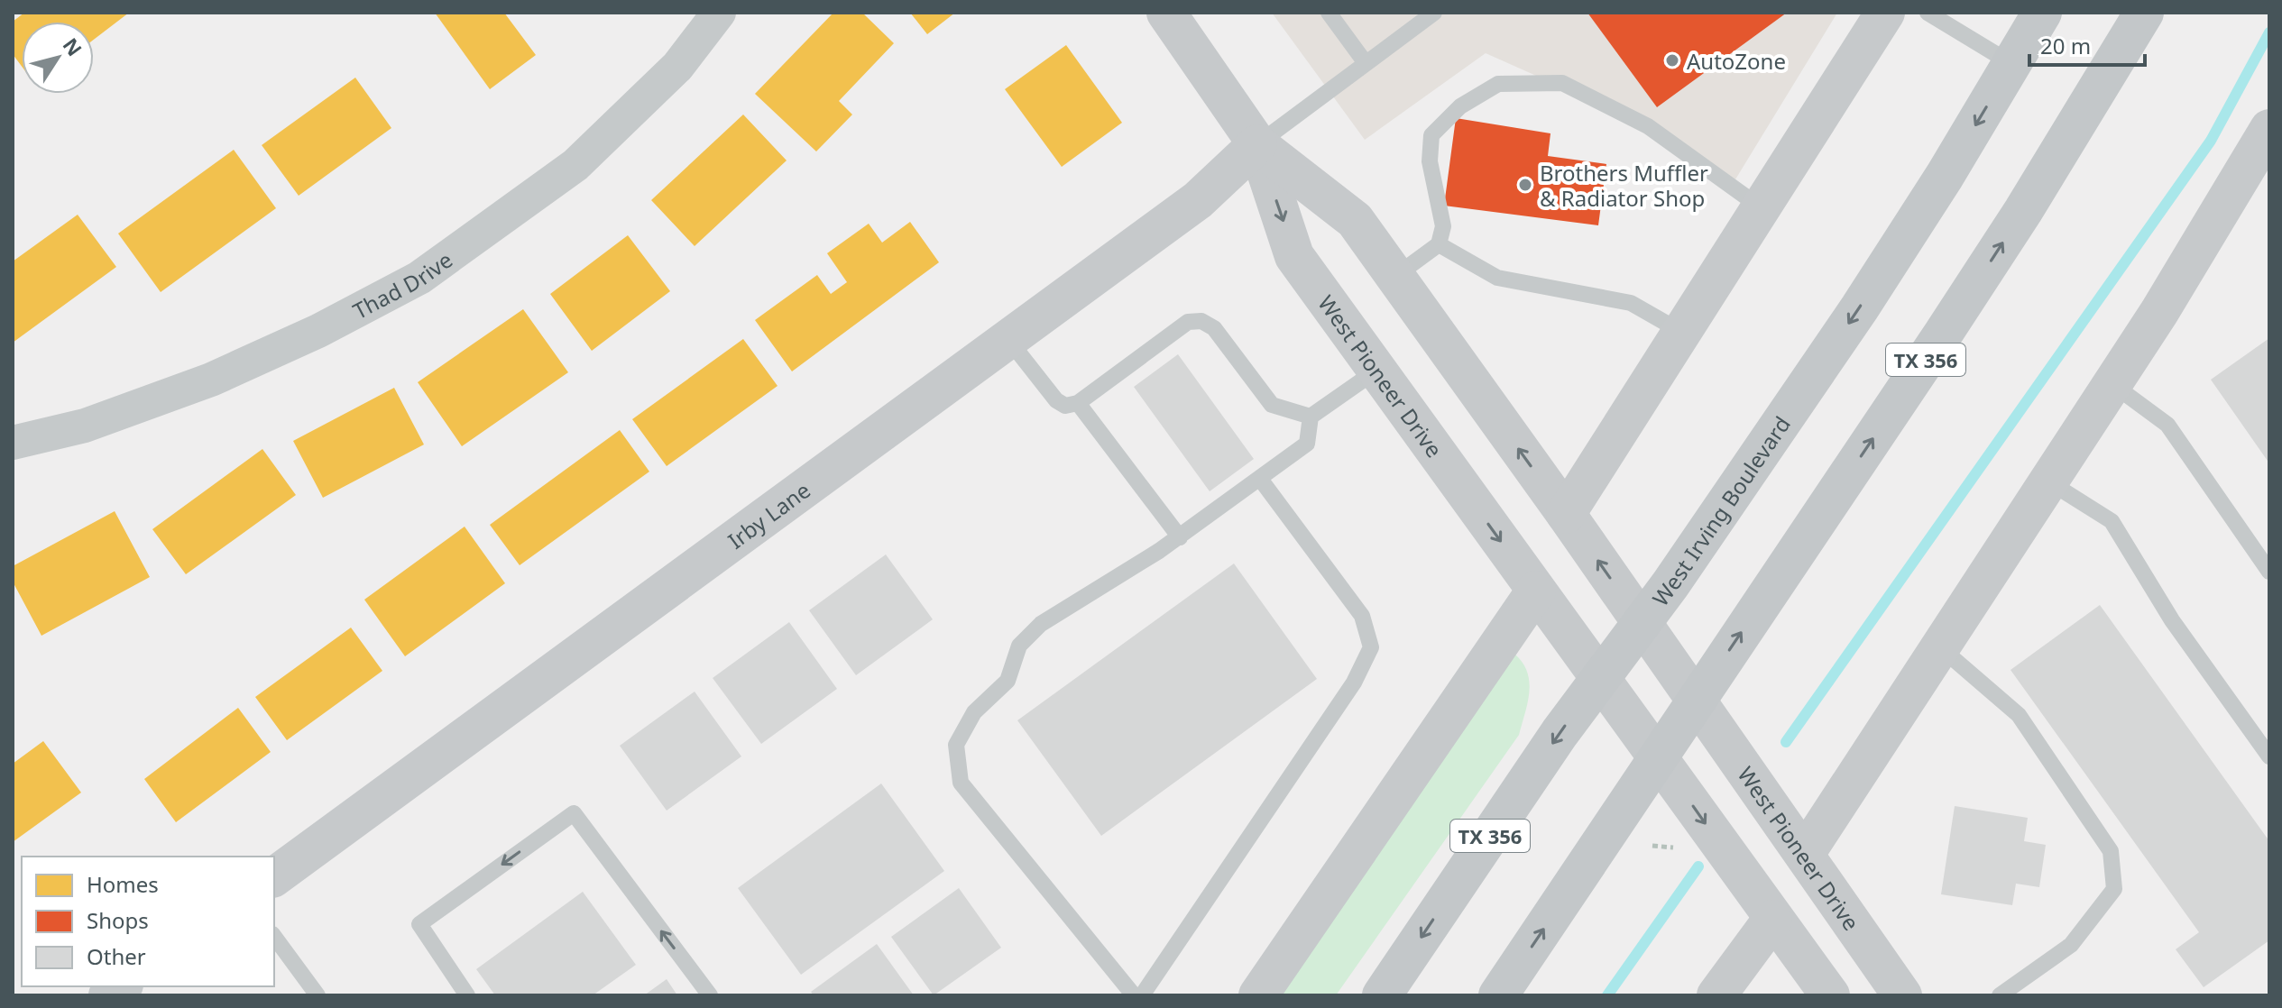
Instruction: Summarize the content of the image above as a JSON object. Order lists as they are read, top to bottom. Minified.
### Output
{"streets":{"main road":["TX 356","West Irving Boulevard"],"street":["Thad Drive","West Pioneer Drive","Irby Lane"]},"crossings":[["TX 356","West Pioneer Drive"],["West Pioneer Drive","West Irving Boulevard"],["West Pioneer Drive","Irby Lane"]],"places":["AutoZone","Brothers Muffler & Radiator Shop"],"legend":["Homes","Shops","Other"],"scale_bar":"20 m","north":"top right"}
